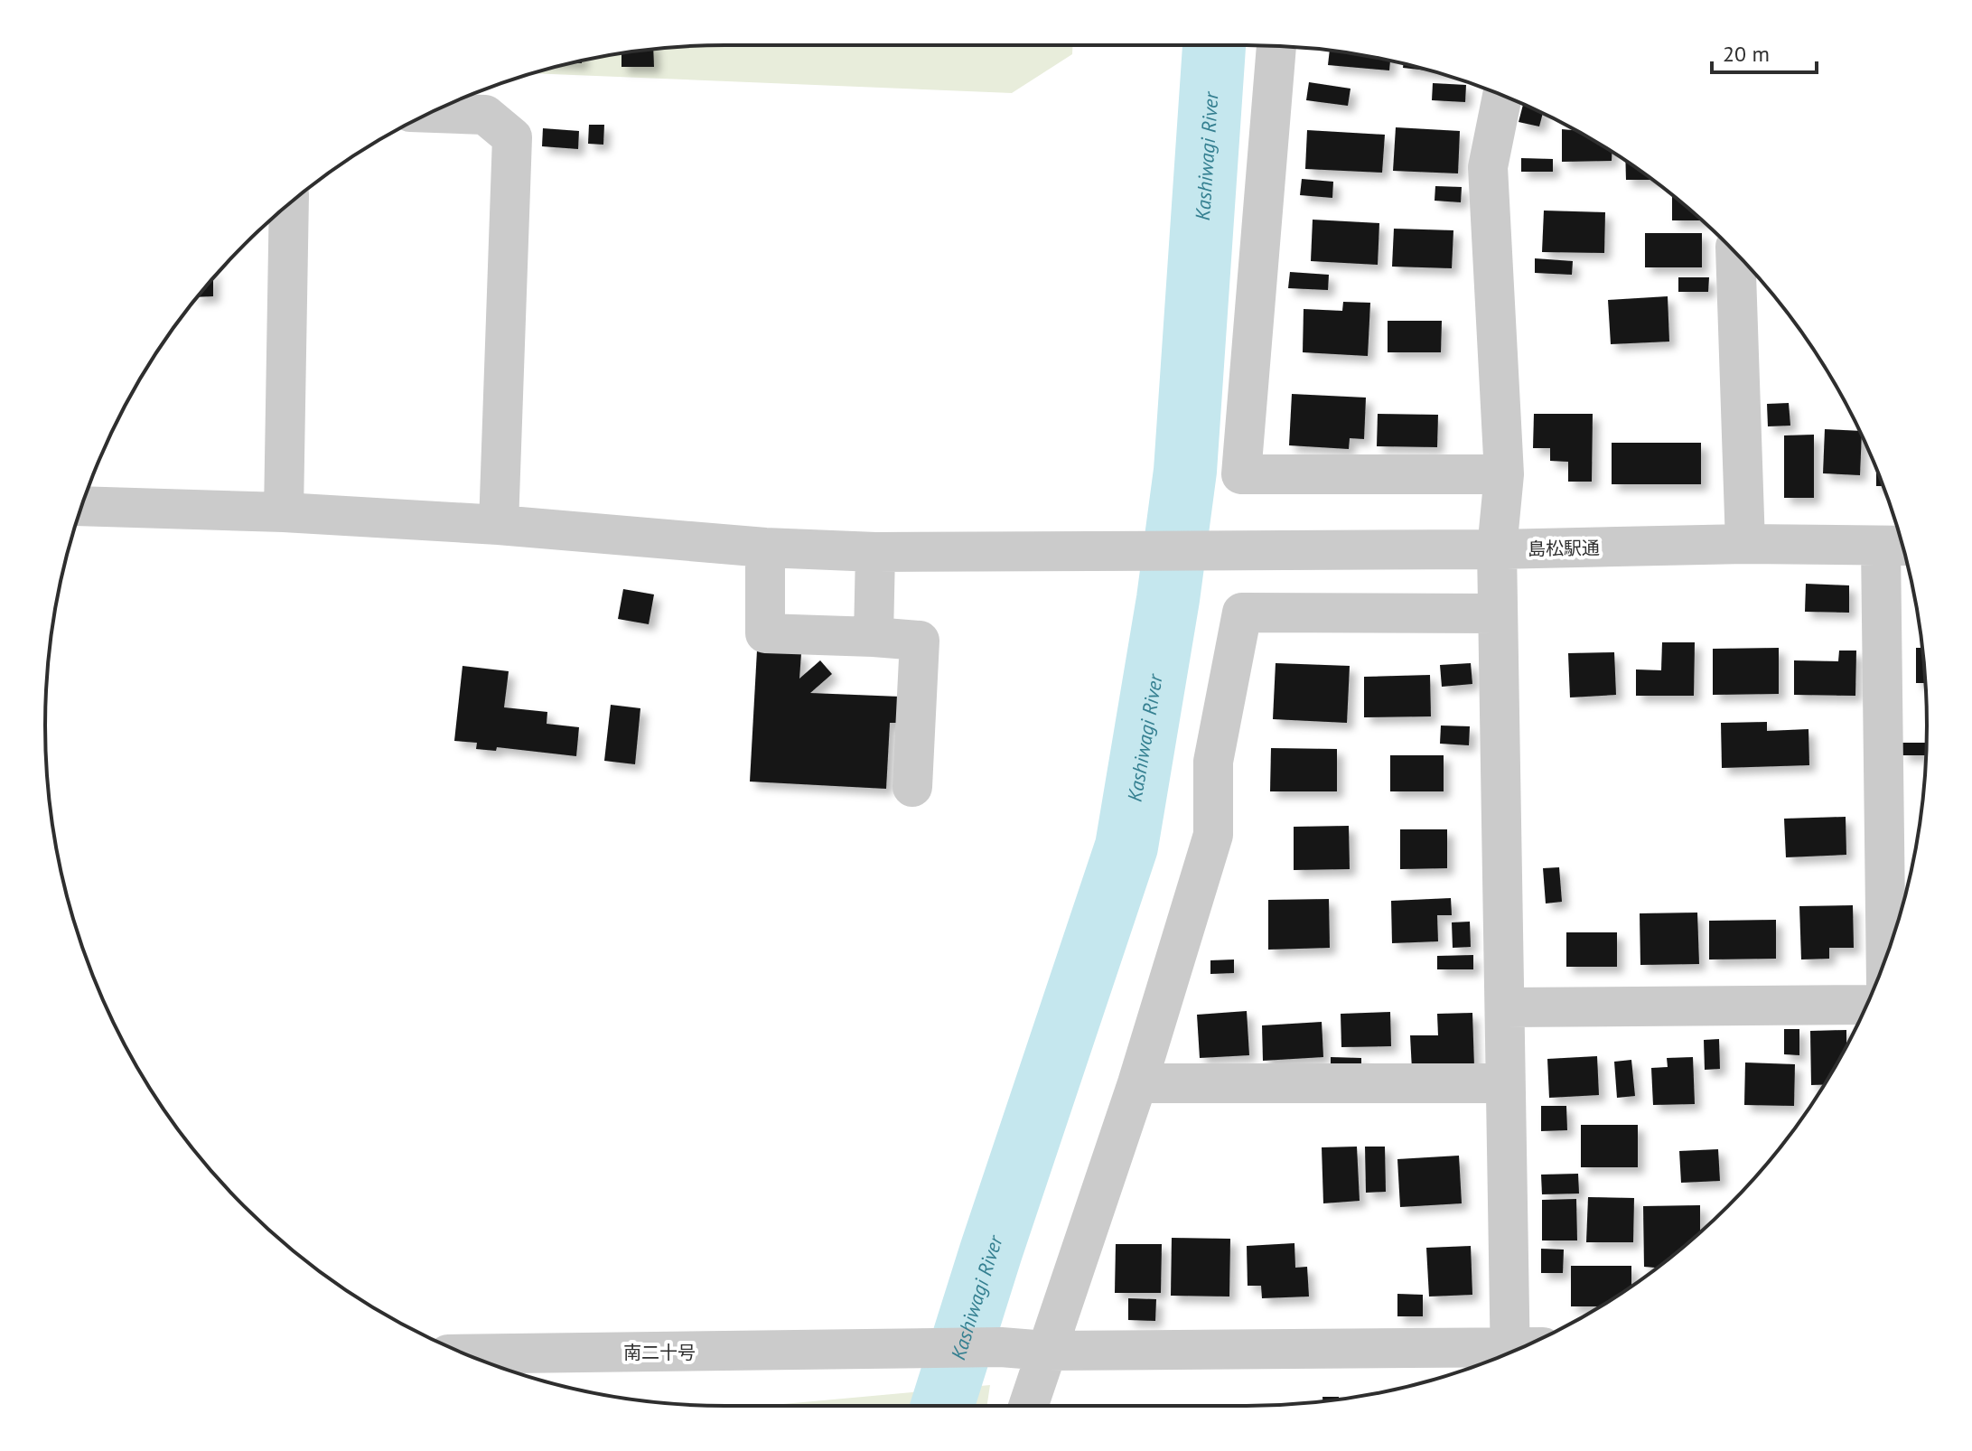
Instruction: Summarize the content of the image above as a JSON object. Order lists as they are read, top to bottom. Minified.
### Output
{"streets":{"street":["島松駅通","南二十号"]},"water":["Kashiwagi River"],"scale_bar":"20 m"}
